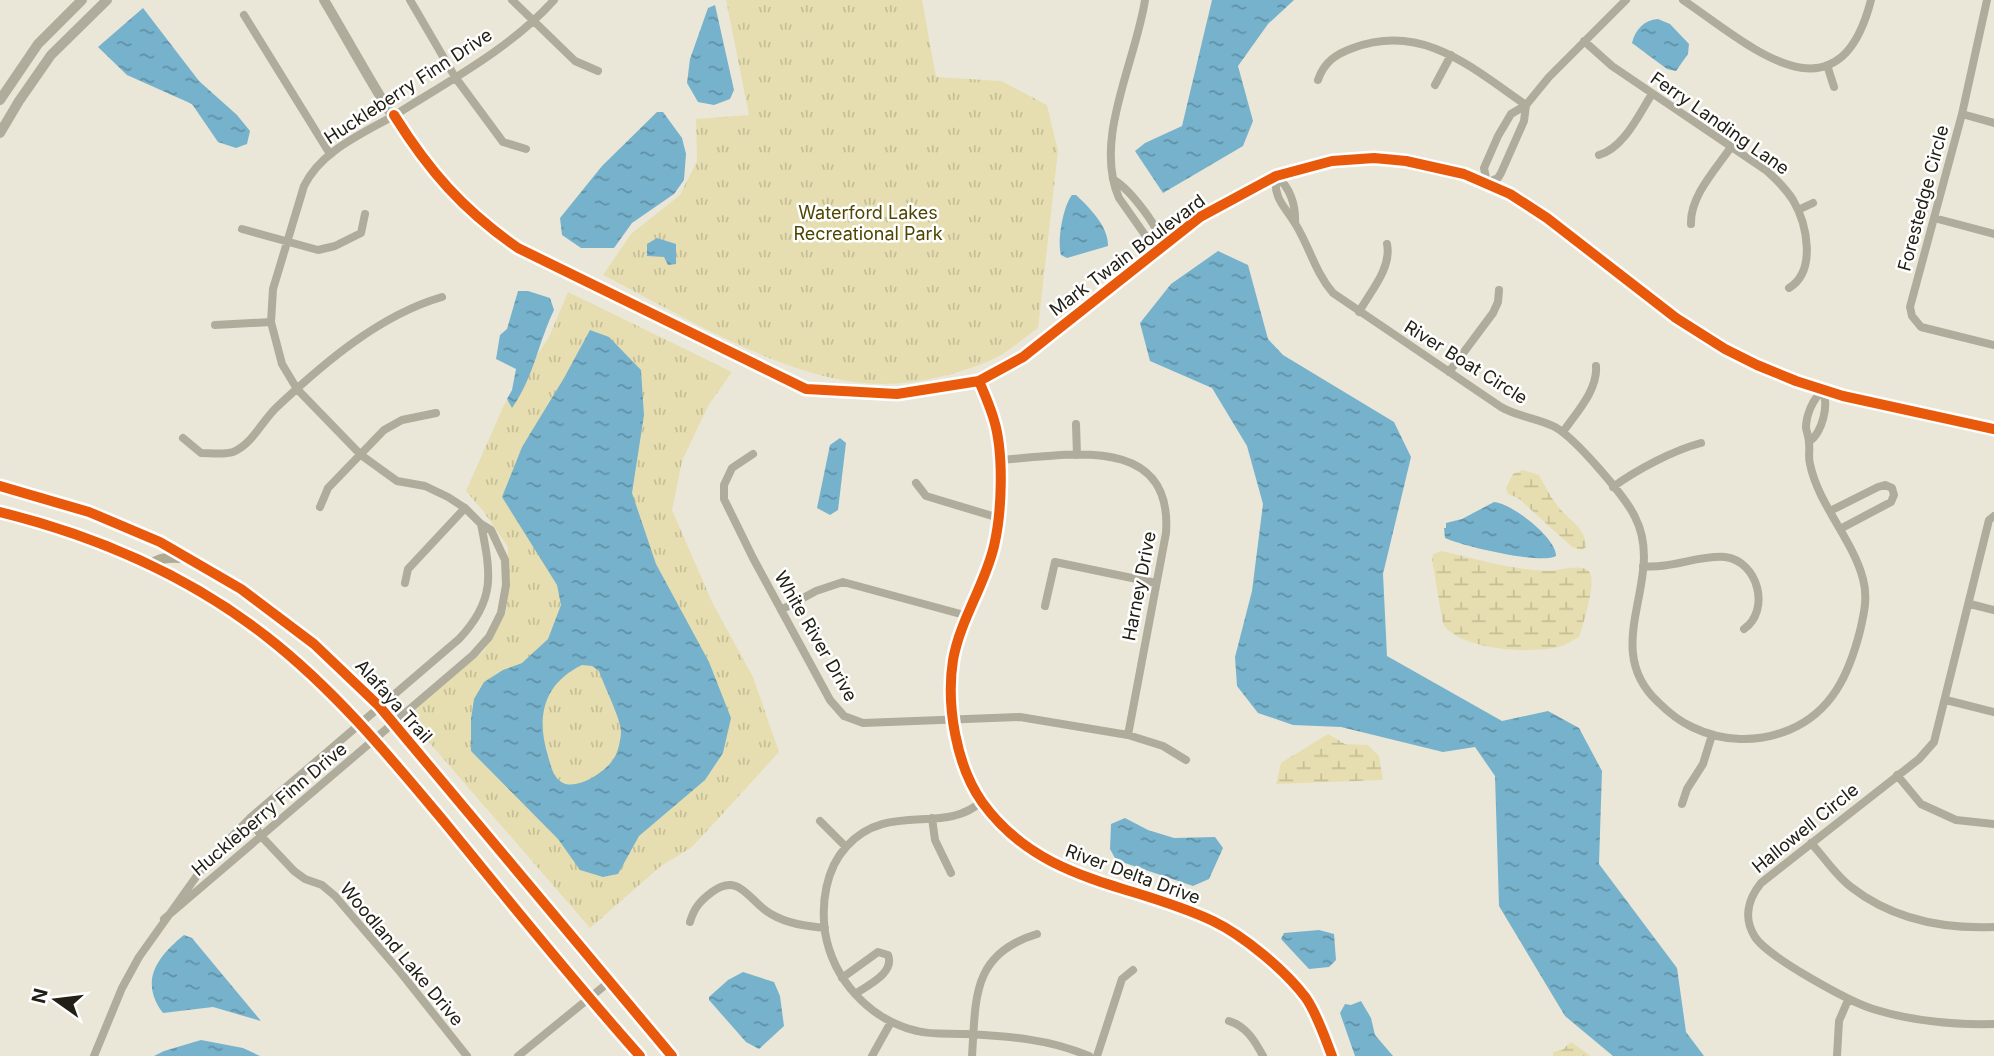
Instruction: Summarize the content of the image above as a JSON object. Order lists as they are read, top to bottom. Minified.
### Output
{"streets":{"main road":["Alafaya Trail"],"street":["Huckleberry Finn Drive","Ferry Landing Lane","Forestedge Circle","Mark Twain Boulevard","River Boat Circle","Harney Drive","White River Drive","Hallowell Circle","River Delta Drive","Woodland Lake Drive"]},"crossings":[["Huckleberry Finn Drive","Mark Twain Boulevard"],["Huckleberry Finn Drive","Alafaya Trail"],["Huckleberry Finn Drive","Woodland Lake Drive"],["Mark Twain Boulevard","River Boat Circle"],["Mark Twain Boulevard","River Delta Drive"],["Harney Drive","White River Drive"],["Harney Drive","River Delta Drive"],["White River Drive","River Delta Drive"]],"parks":["Waterford Lakes Recreational Park"],"north":"left"}
